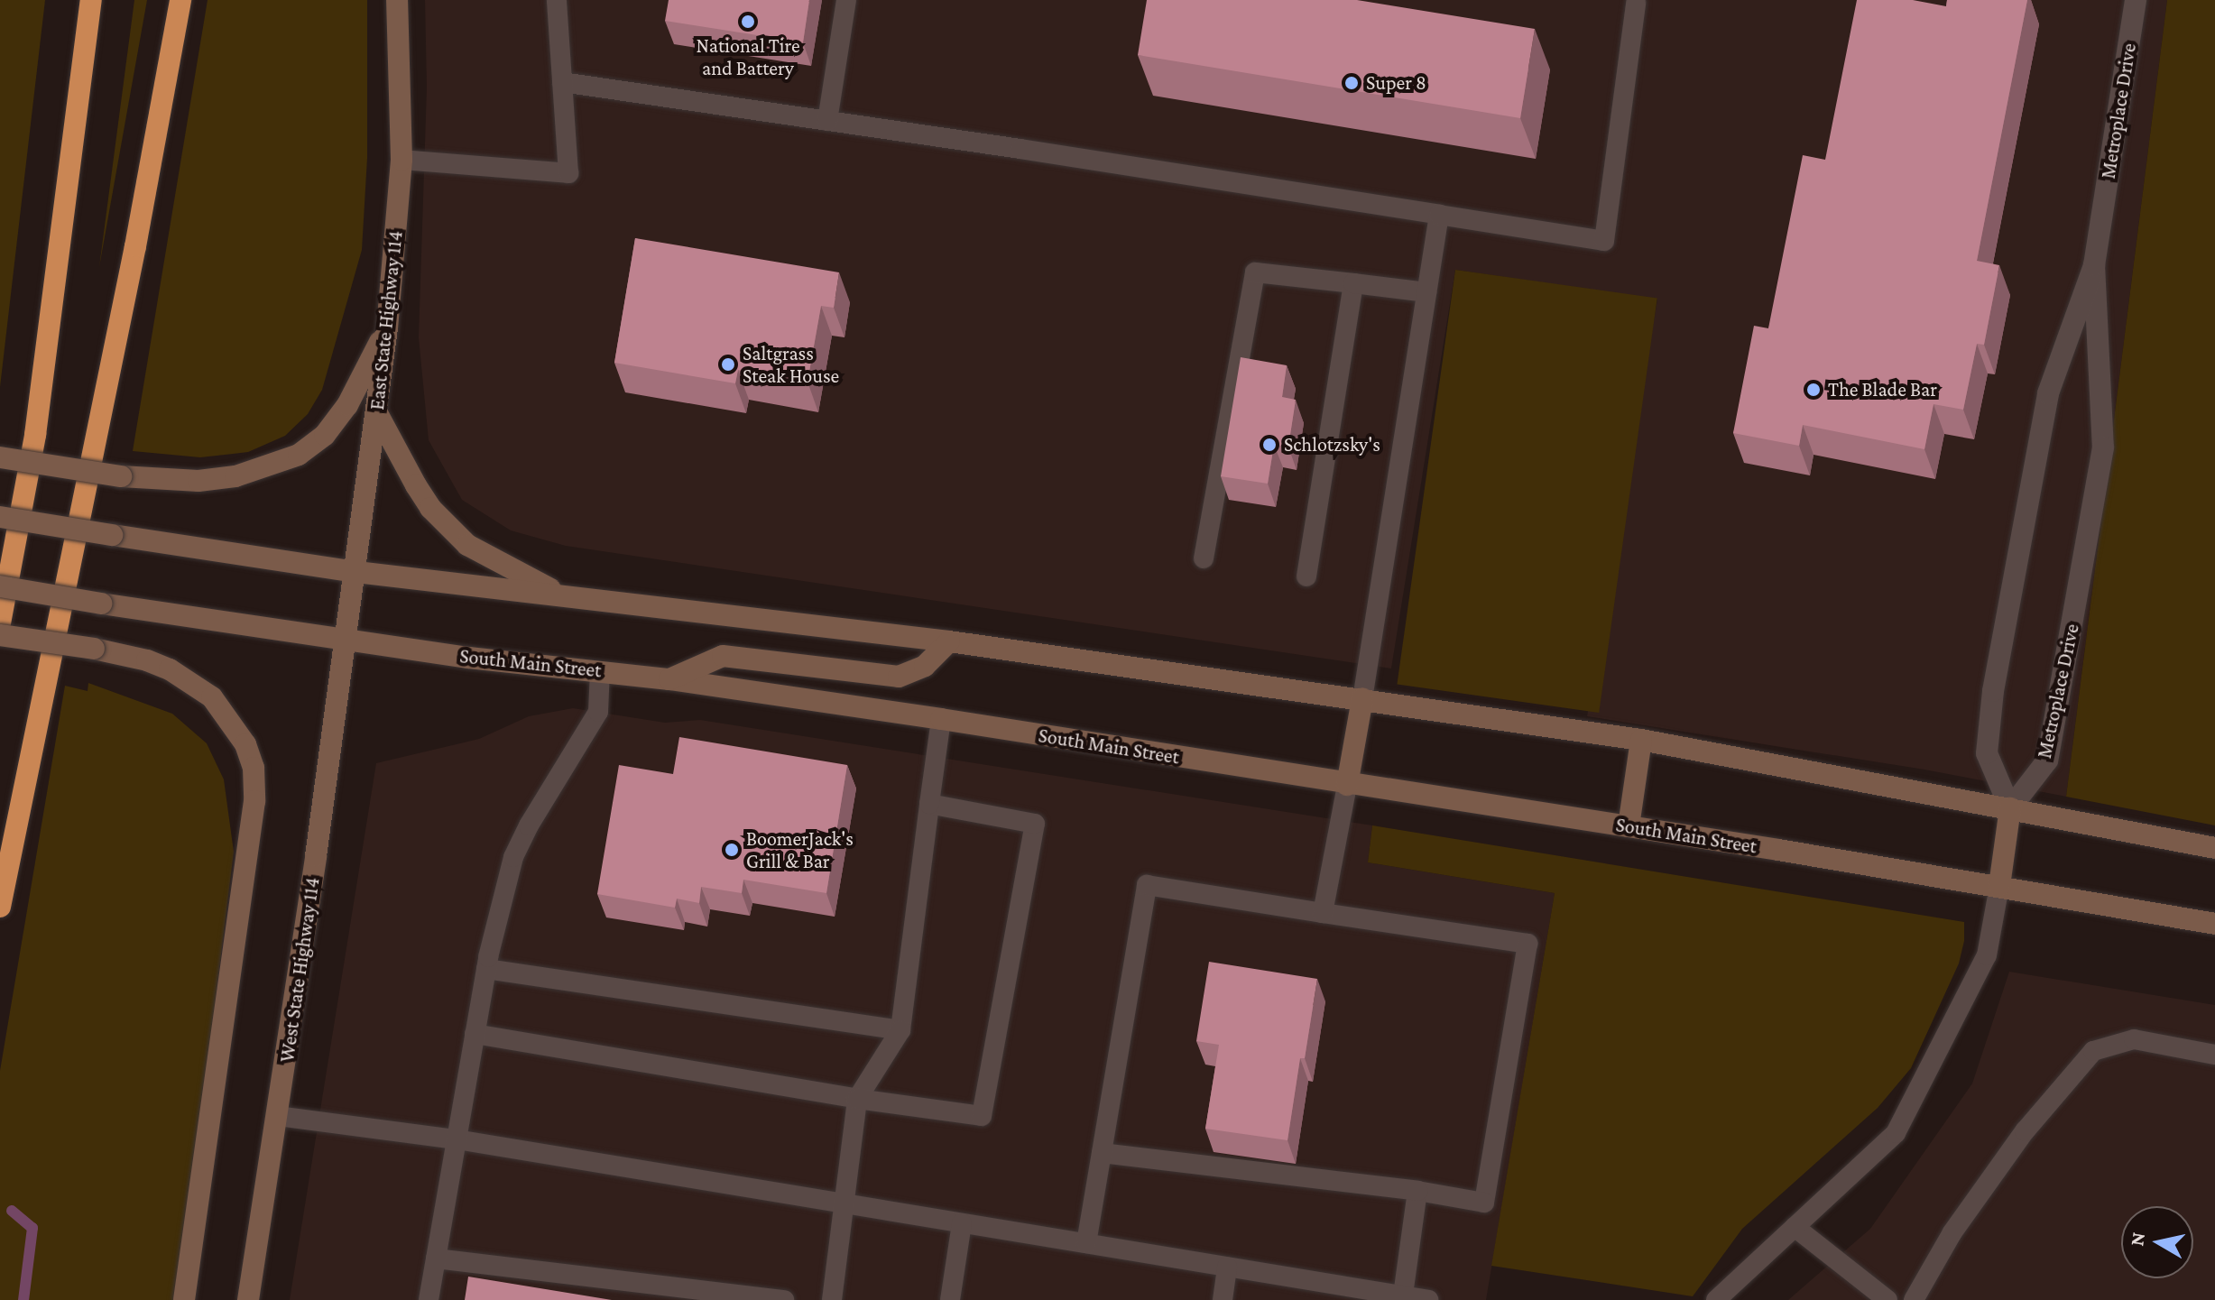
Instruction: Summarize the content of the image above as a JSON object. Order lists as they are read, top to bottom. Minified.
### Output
{"streets":{"main road":["East State Highway 114","South Main Street","West State Highway 114"],"street":["Metroplace Drive"]},"crossings":[["East State Highway 114","South Main Street"],["East State Highway 114","West State Highway 114"],["South Main Street","West State Highway 114"]],"places":["National Tire and Battery","Super 8","Saltgrass Steak House","The Blade Bar","Schlotzsky's","BoomerJack's Grill & Bar"],"north":"left"}
